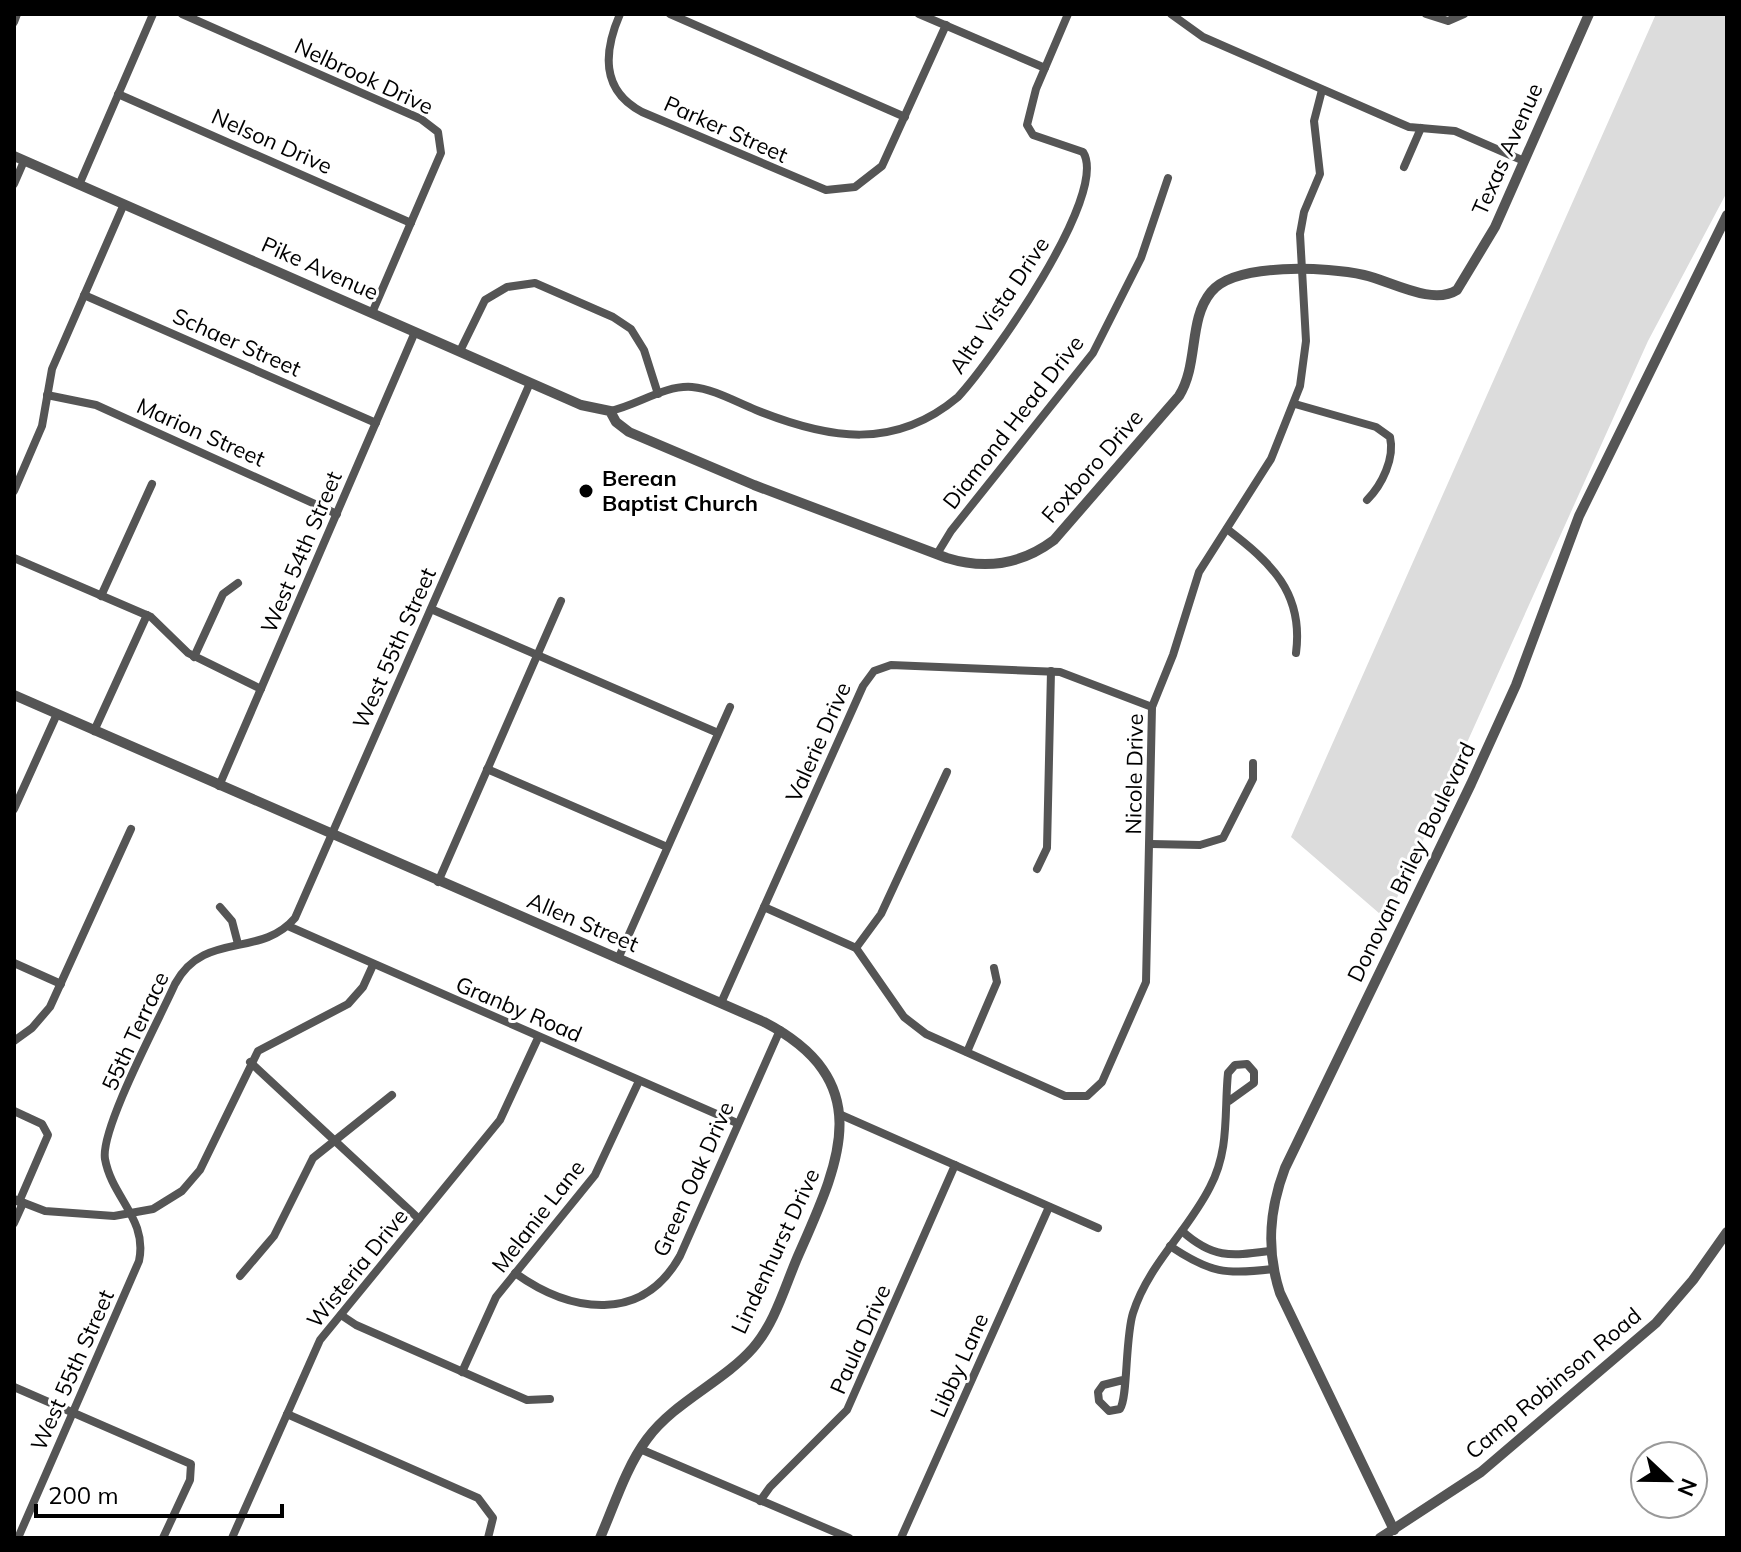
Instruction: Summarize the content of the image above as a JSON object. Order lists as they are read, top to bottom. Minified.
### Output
{"streets":{"street":["Nelbrook Drive","Parker Street","Nelson Drive","Texas Avenue","Pike Avenue","Alta Vista Drive","Schaer Street","Diamond Head Drive","Marion Street","Foxboro Drive","West 54th Street","West 55th Street","Valerie Drive","Nicole Drive","Donovan Briley Boulevard","Allen Street","Granby Road","55th Terrace","Green Oak Drive","Melanie Lane","Lindenhurst Drive","Wisteria Drive","Paula Drive","Libby Lane","Camp Robinson Road"]},"crossings":[["Nelbrook Drive","Nelson Drive"],["Nelbrook Drive","Pike Avenue"],["Texas Avenue","Foxboro Drive"],["Pike Avenue","Alta Vista Drive"],["Pike Avenue","Foxboro Drive"],["Pike Avenue","West 54th Street"],["Pike Avenue","West 55th Street"],["Alta Vista Drive","Foxboro Drive"],["Schaer Street","West 54th Street"],["Diamond Head Drive","Foxboro Drive"],["Marion Street","West 54th Street"],["Foxboro Drive","Nicole Drive"],["West 54th Street","Allen Street"],["West 55th Street","Allen Street"],["West 55th Street","Granby Road"],["West 55th Street","55th Terrace"],["Valerie Drive","Nicole Drive"],["Valerie Drive","Allen Street"],["Donovan Briley Boulevard","Camp Robinson Road"],["Allen Street","Green Oak Drive"],["Allen Street","Lindenhurst Drive"],["Granby Road","55th Terrace"],["Granby Road","Green Oak Drive"],["Granby Road","Melanie Lane"],["Granby Road","Wisteria Drive"],["Green Oak Drive","Melanie Lane"]],"places":["Berean Baptist Church"],"scale_bar":"200 m","north":"right"}
